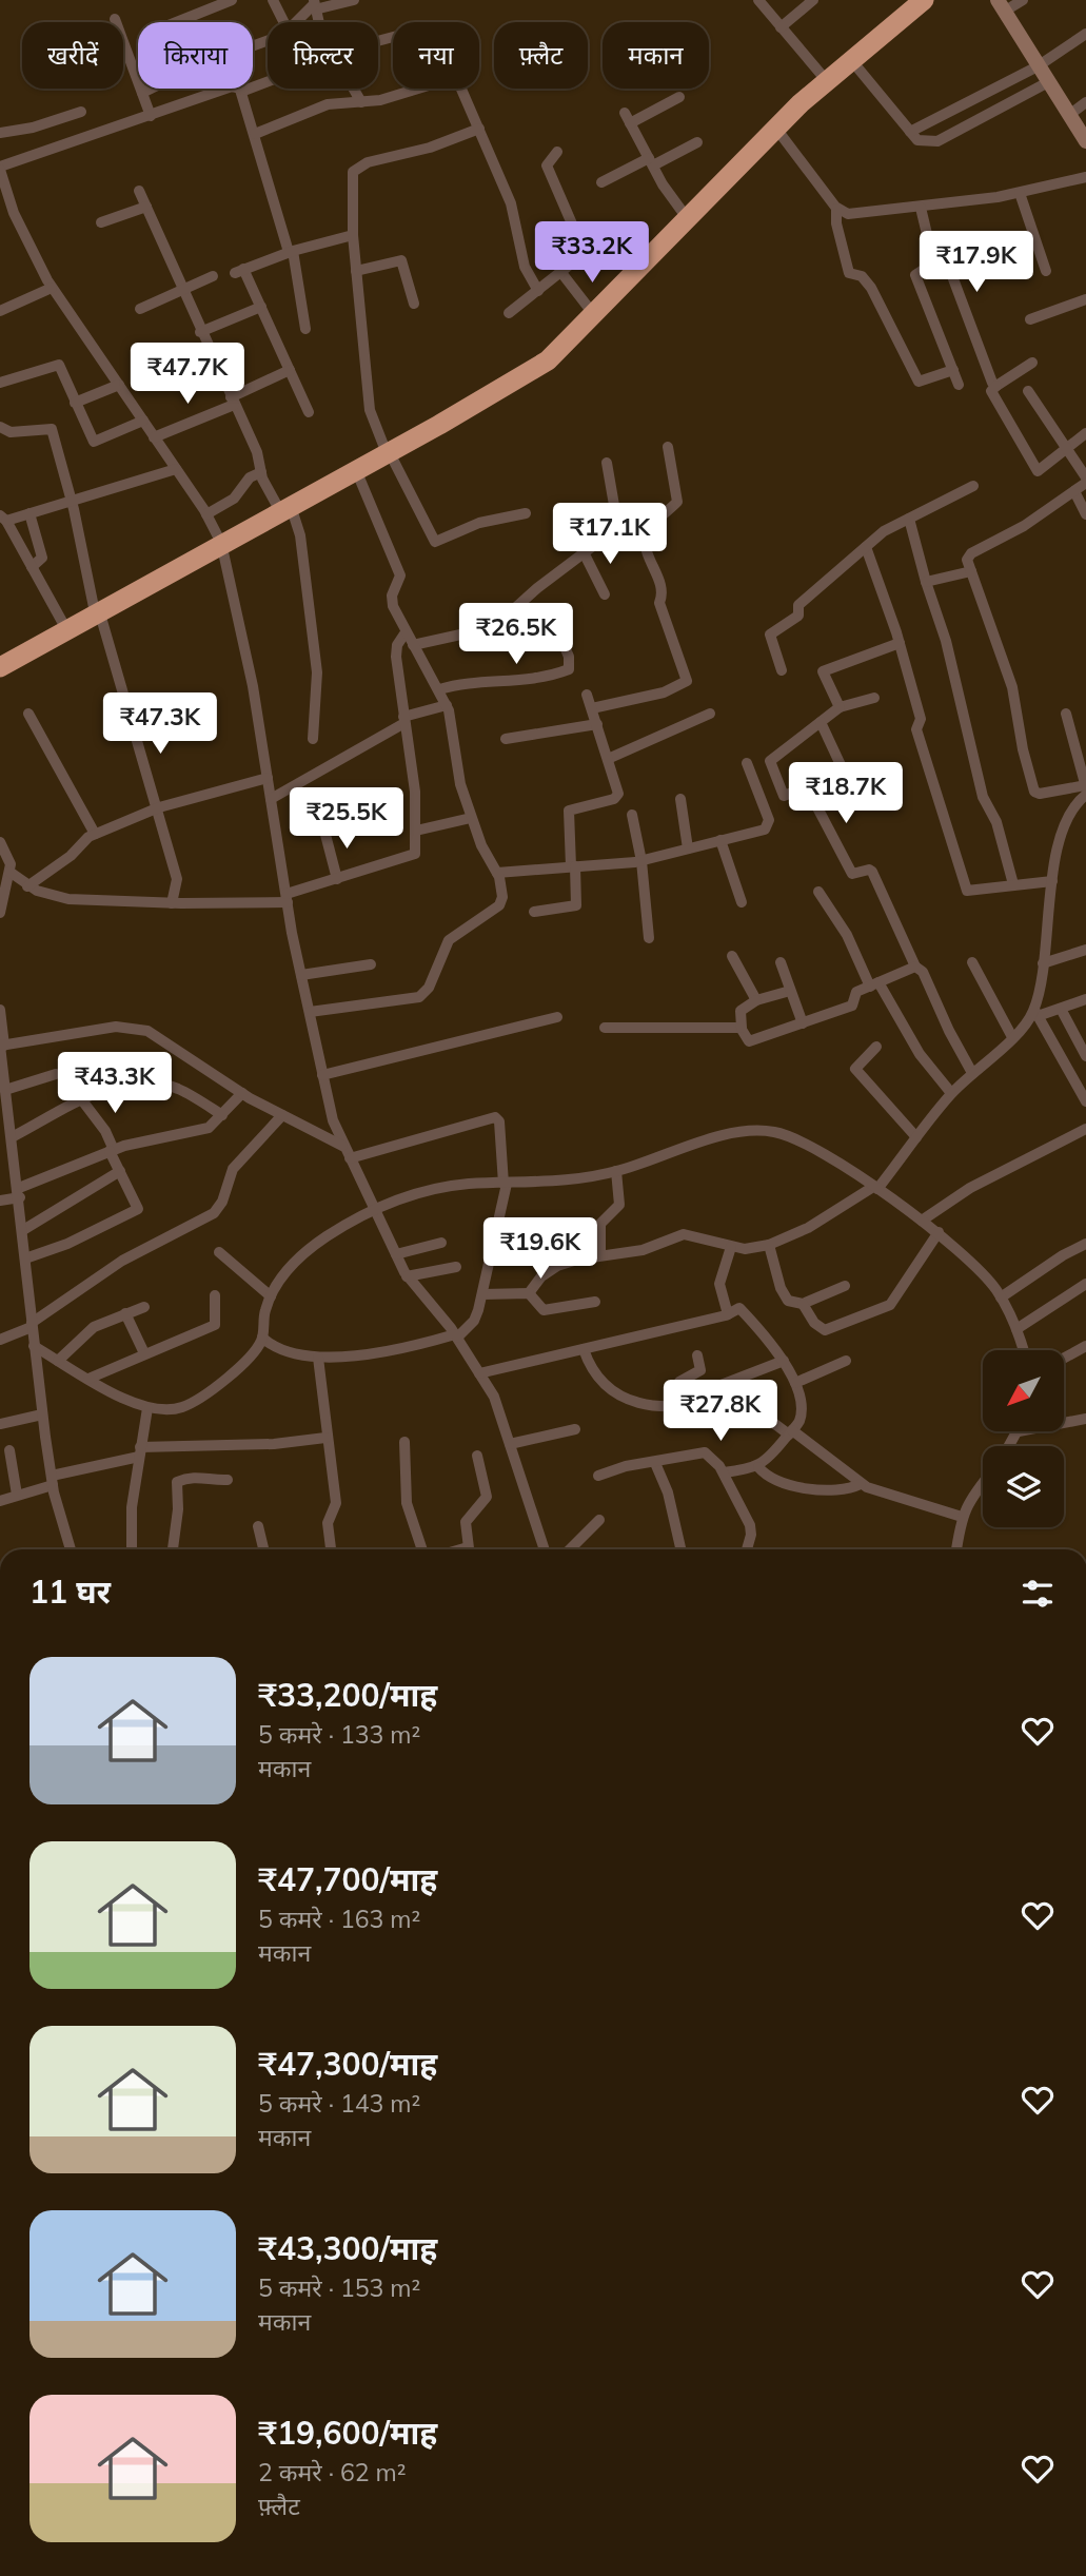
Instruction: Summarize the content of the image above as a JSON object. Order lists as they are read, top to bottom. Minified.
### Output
{"north":"bottom left","page":{"chip":["खरीदें","किराया","फ़िल्टर","नया","फ़्लैट","मकान"],"price":["₹33.2K","₹17.9K","₹47.7K","₹17.1K","₹26.5K","₹47.3K","₹18.7K","₹25.5K","₹43.3K","₹19.6K","₹27.8K"],"heading":"11 घर","list":[{"name":"₹33,200/माह","note":"5 कमरे · 133 m² · मकान"},{"name":"₹47,700/माह","note":"5 कमरे · 163 m² · मकान"},{"name":"₹47,300/माह","note":"5 कमरे · 143 m² · मकान"},{"name":"₹43,300/माह","note":"5 कमरे · 153 m² · मकान"},{"name":"₹19,600/माह","note":"2 कमरे · 62 m² · फ़्लैट"}]}}
